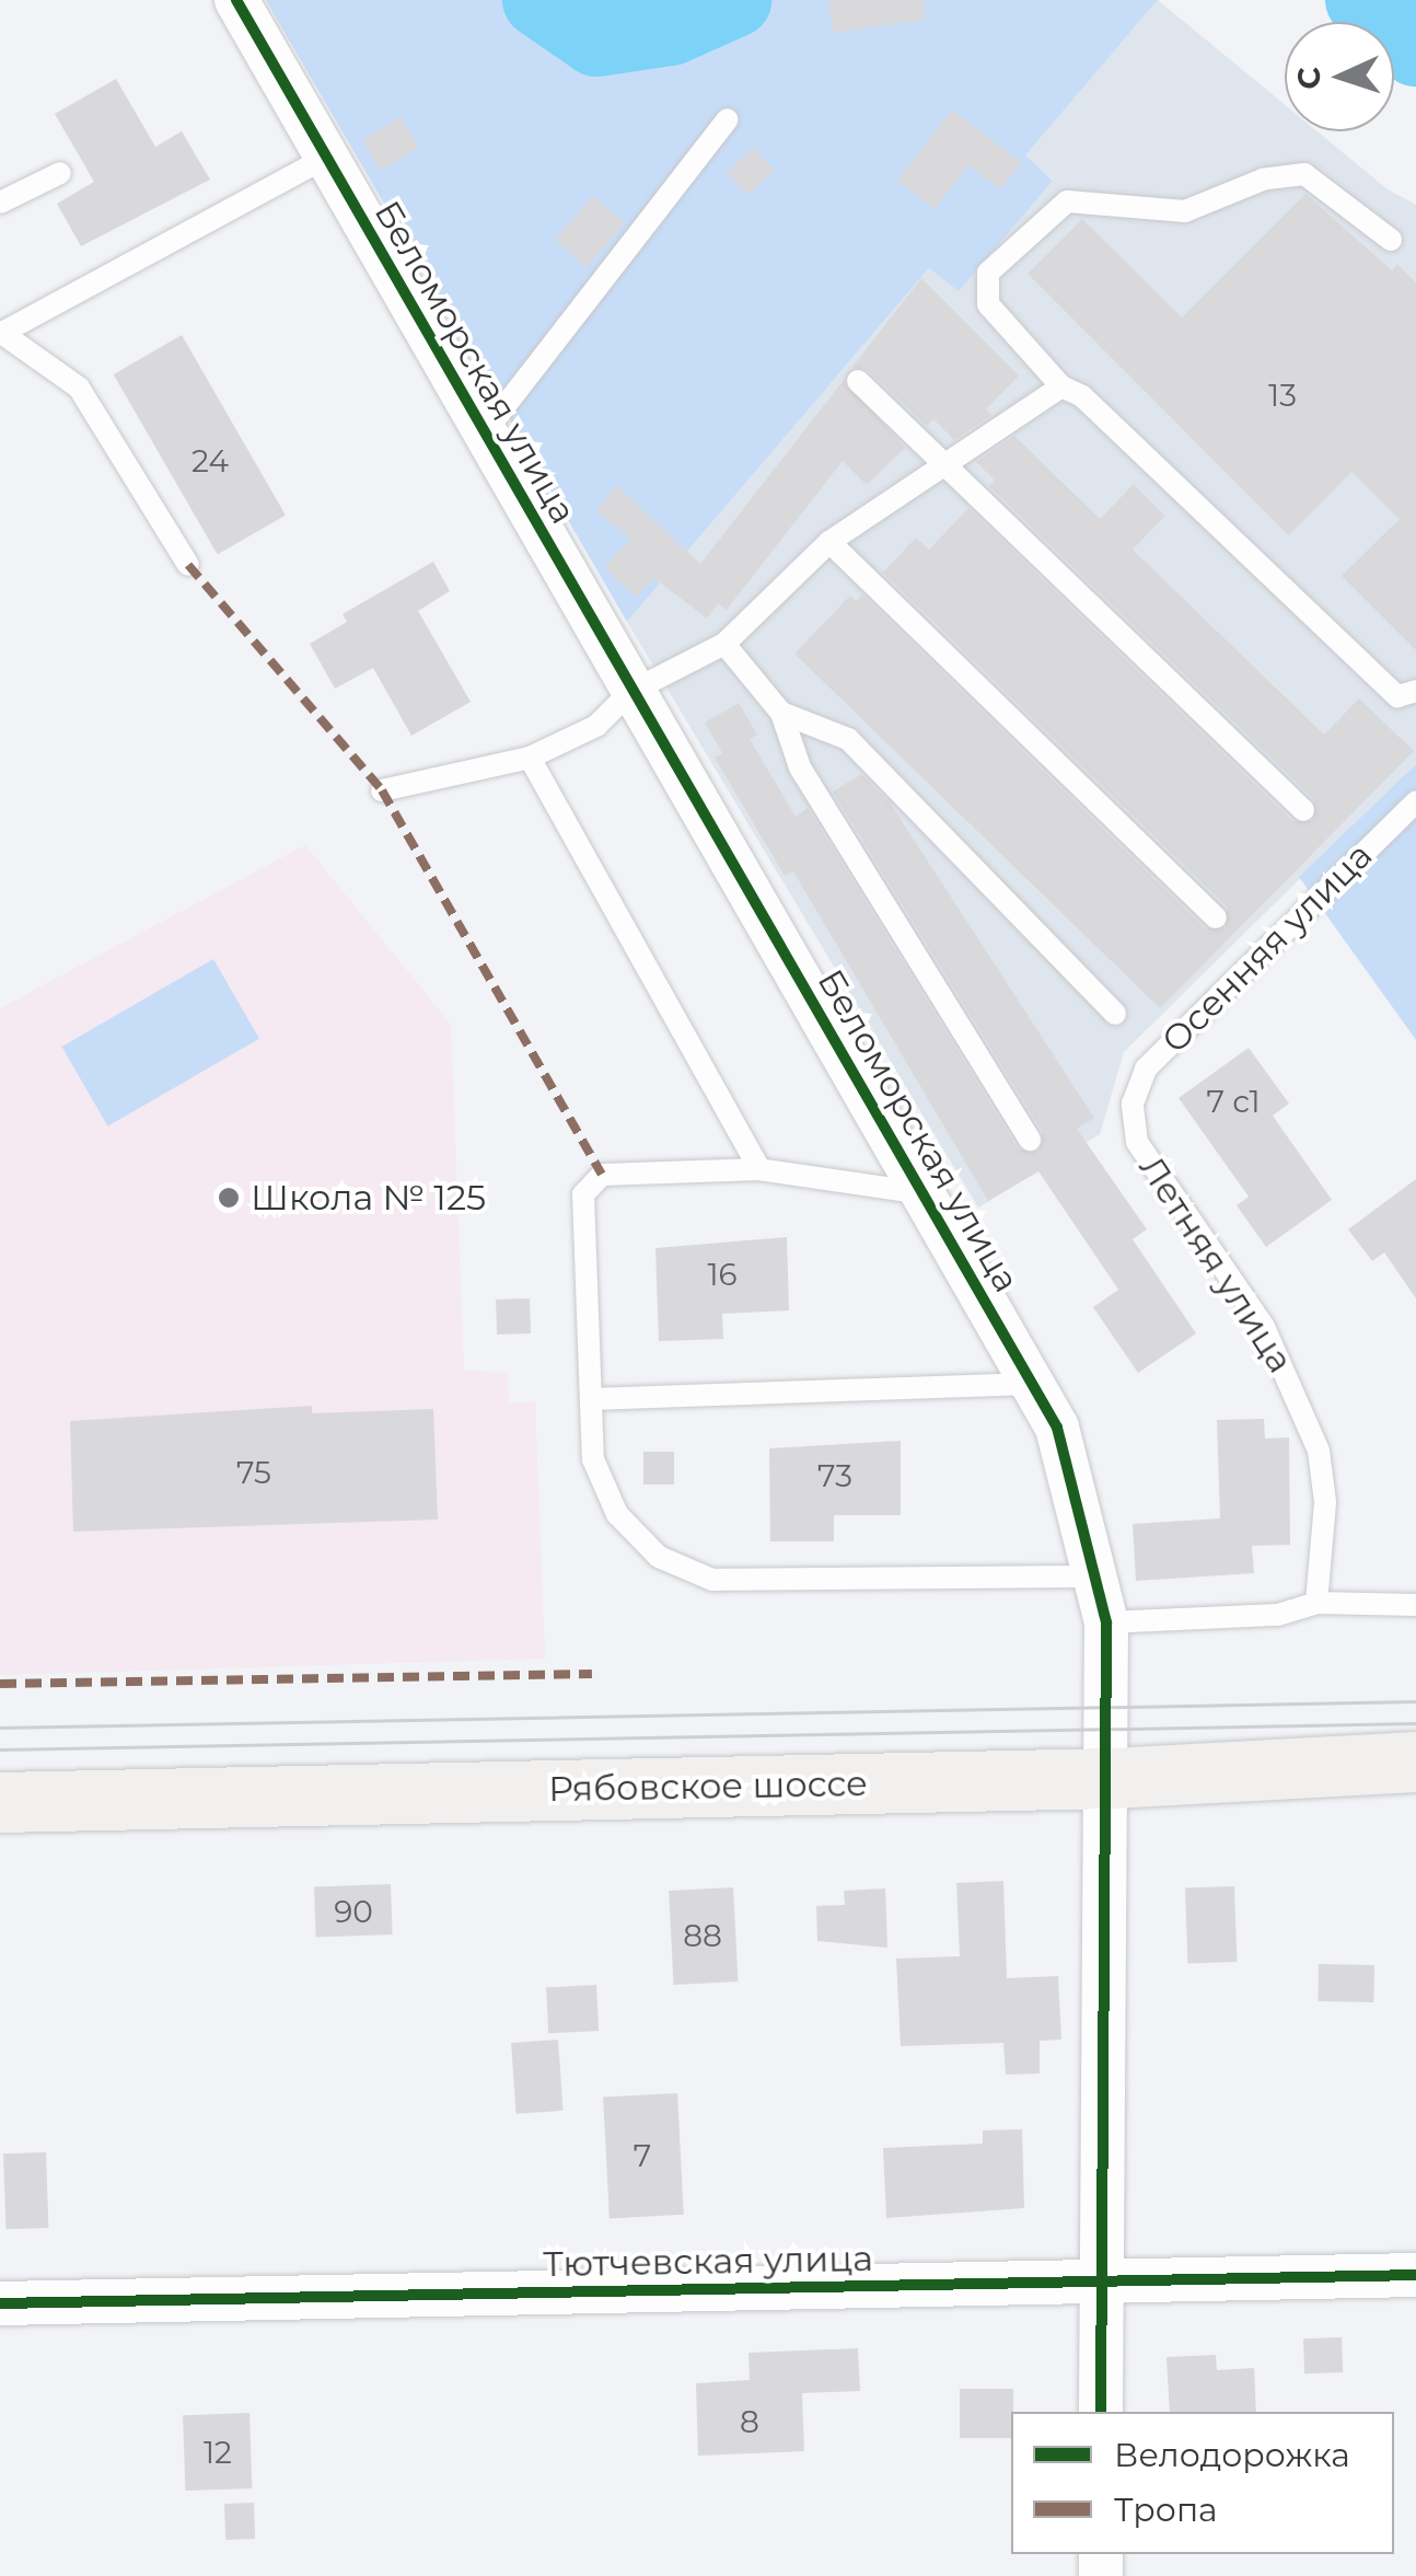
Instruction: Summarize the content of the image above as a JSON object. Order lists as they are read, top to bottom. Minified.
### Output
{"streets":{"main road":["Рябовское шоссе"],"street":["Беломорская улица","Тютчевская улица"],"lane":["Осенняя улица","Летняя улица"]},"crossings":[["Беломорская улица","Рябовское шоссе"],["Беломорская улица","Тютчевская улица"],["Осенняя улица","Летняя улица"]],"places":["Школа № 125"],"house_numbers":["13","24","7 с1","16","75","73","90","88","7","8","12"],"legend":["Велодорожка","Тропа"],"north":"left"}
